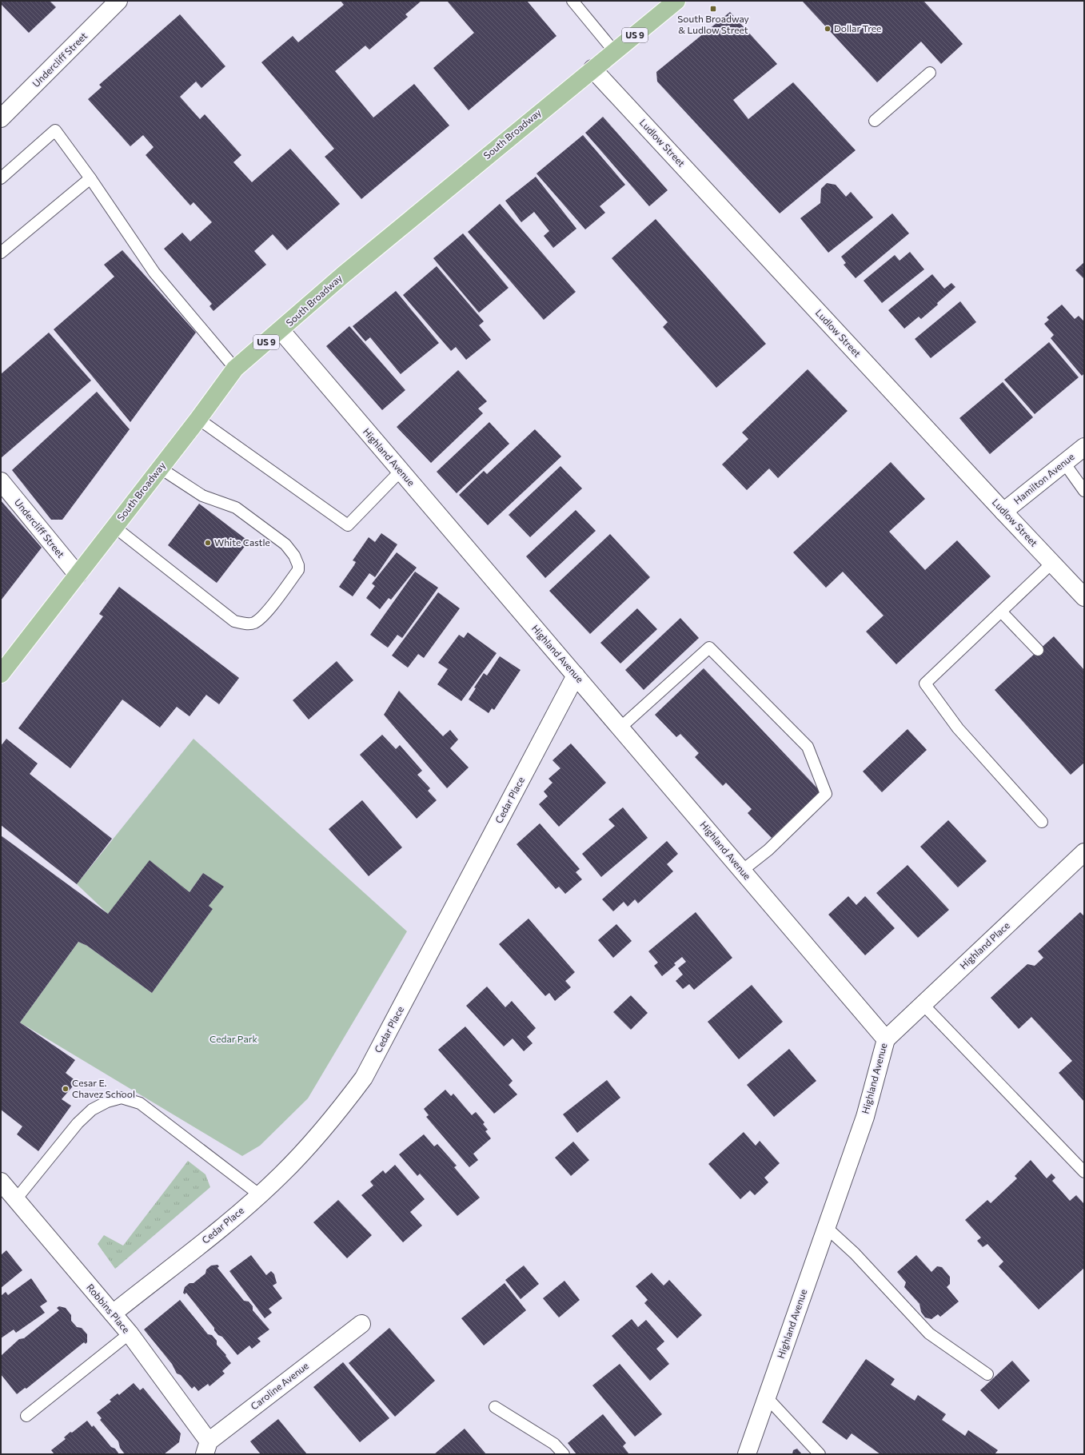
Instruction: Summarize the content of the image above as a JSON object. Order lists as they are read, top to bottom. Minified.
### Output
{"streets":{"main road":["US 9","South Broadway"],"street":["Undercliff Street","Ludlow Street","Highland Avenue","Hamilton Avenue","Cedar Place","Highland Place","Robbins Place","Caroline Avenue"]},"crossings":[["Undercliff Street","South Broadway"],["South Broadway","Ludlow Street"],["South Broadway","Highland Avenue"],["Ludlow Street","Hamilton Avenue"],["Highland Avenue","Cedar Place"],["Highland Avenue","Highland Place"],["Cedar Place","Robbins Place"],["Robbins Place","Caroline Avenue"]],"parks":["Cedar Park"],"places":{"transit":["South Broadway & Ludlow Street"],"other":["Dollar Tree","White Castle","Cesar E. Chavez School"]}}
